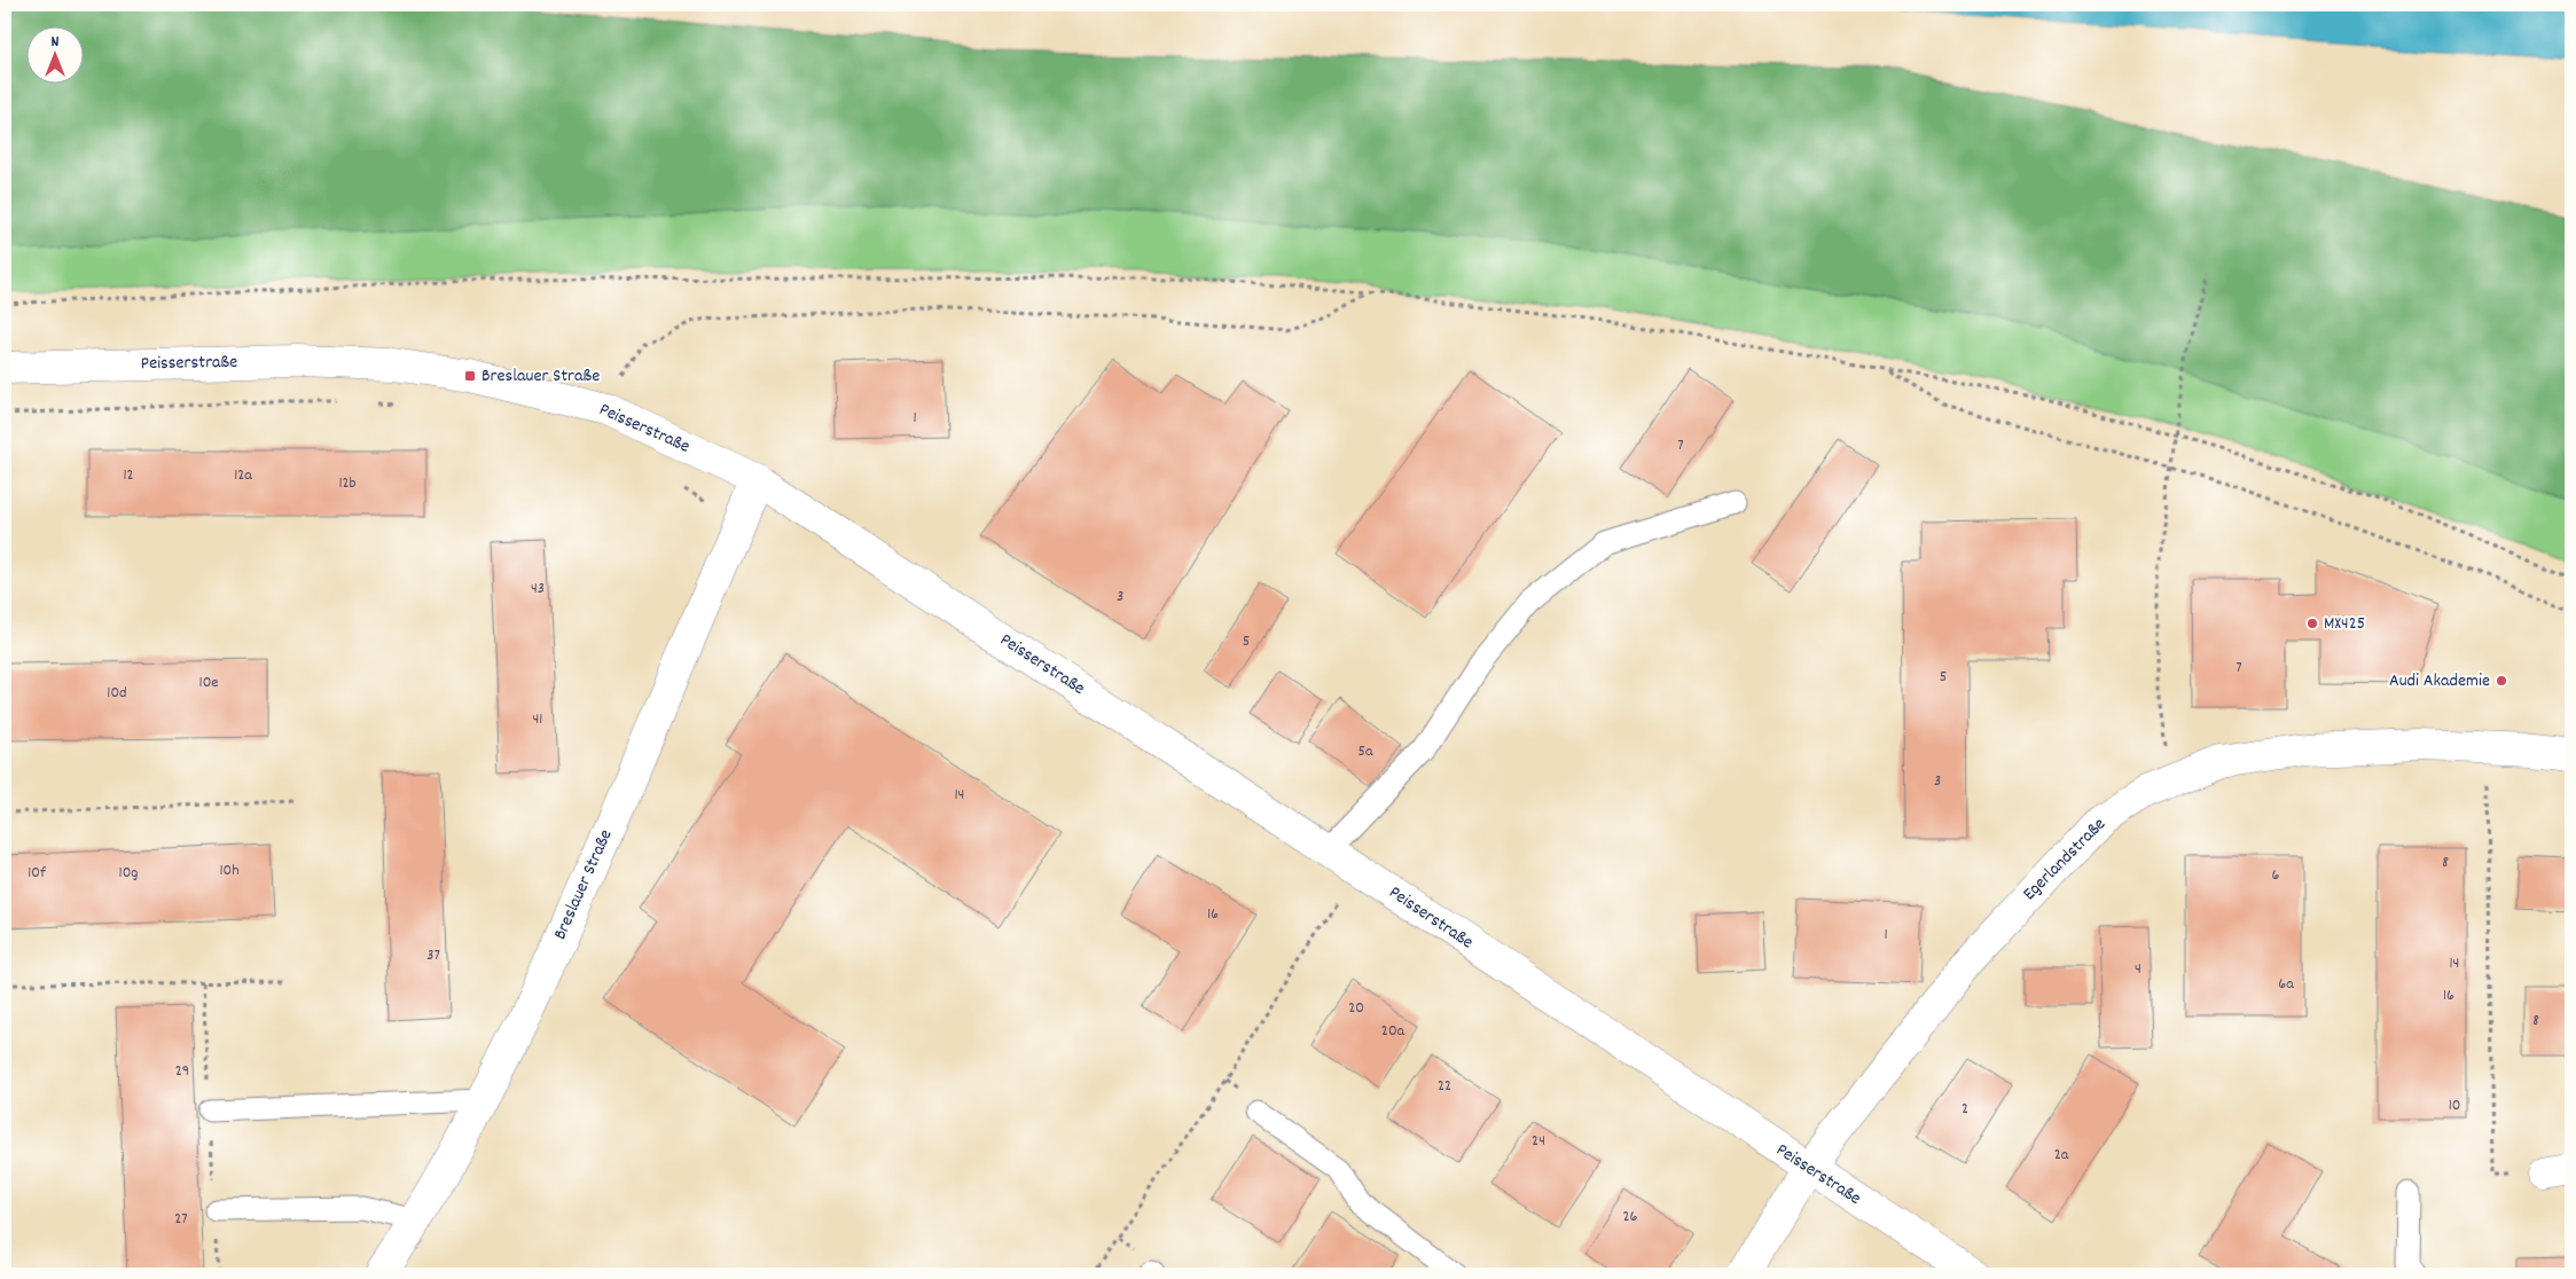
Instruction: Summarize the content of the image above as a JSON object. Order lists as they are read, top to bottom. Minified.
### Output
{"streets":{"street":["Peisserstraße","Egerlandstraße","Breslauer Straße"]},"crossings":[["Peisserstraße","Egerlandstraße"],["Peisserstraße","Breslauer Straße"]],"places":{"transit":["Breslauer Straße"],"other":["MX425","Audi Akademie"]},"house_numbers":["1","7","12","12a","12b","43","3","5","7","5","10e","10d","41","5a","3","14","8","10h","10f","10g","6","16","1","37","14","4","6a","16","20","8","20a","29","22","10","2","24","2a","26","27"],"north":"top"}
